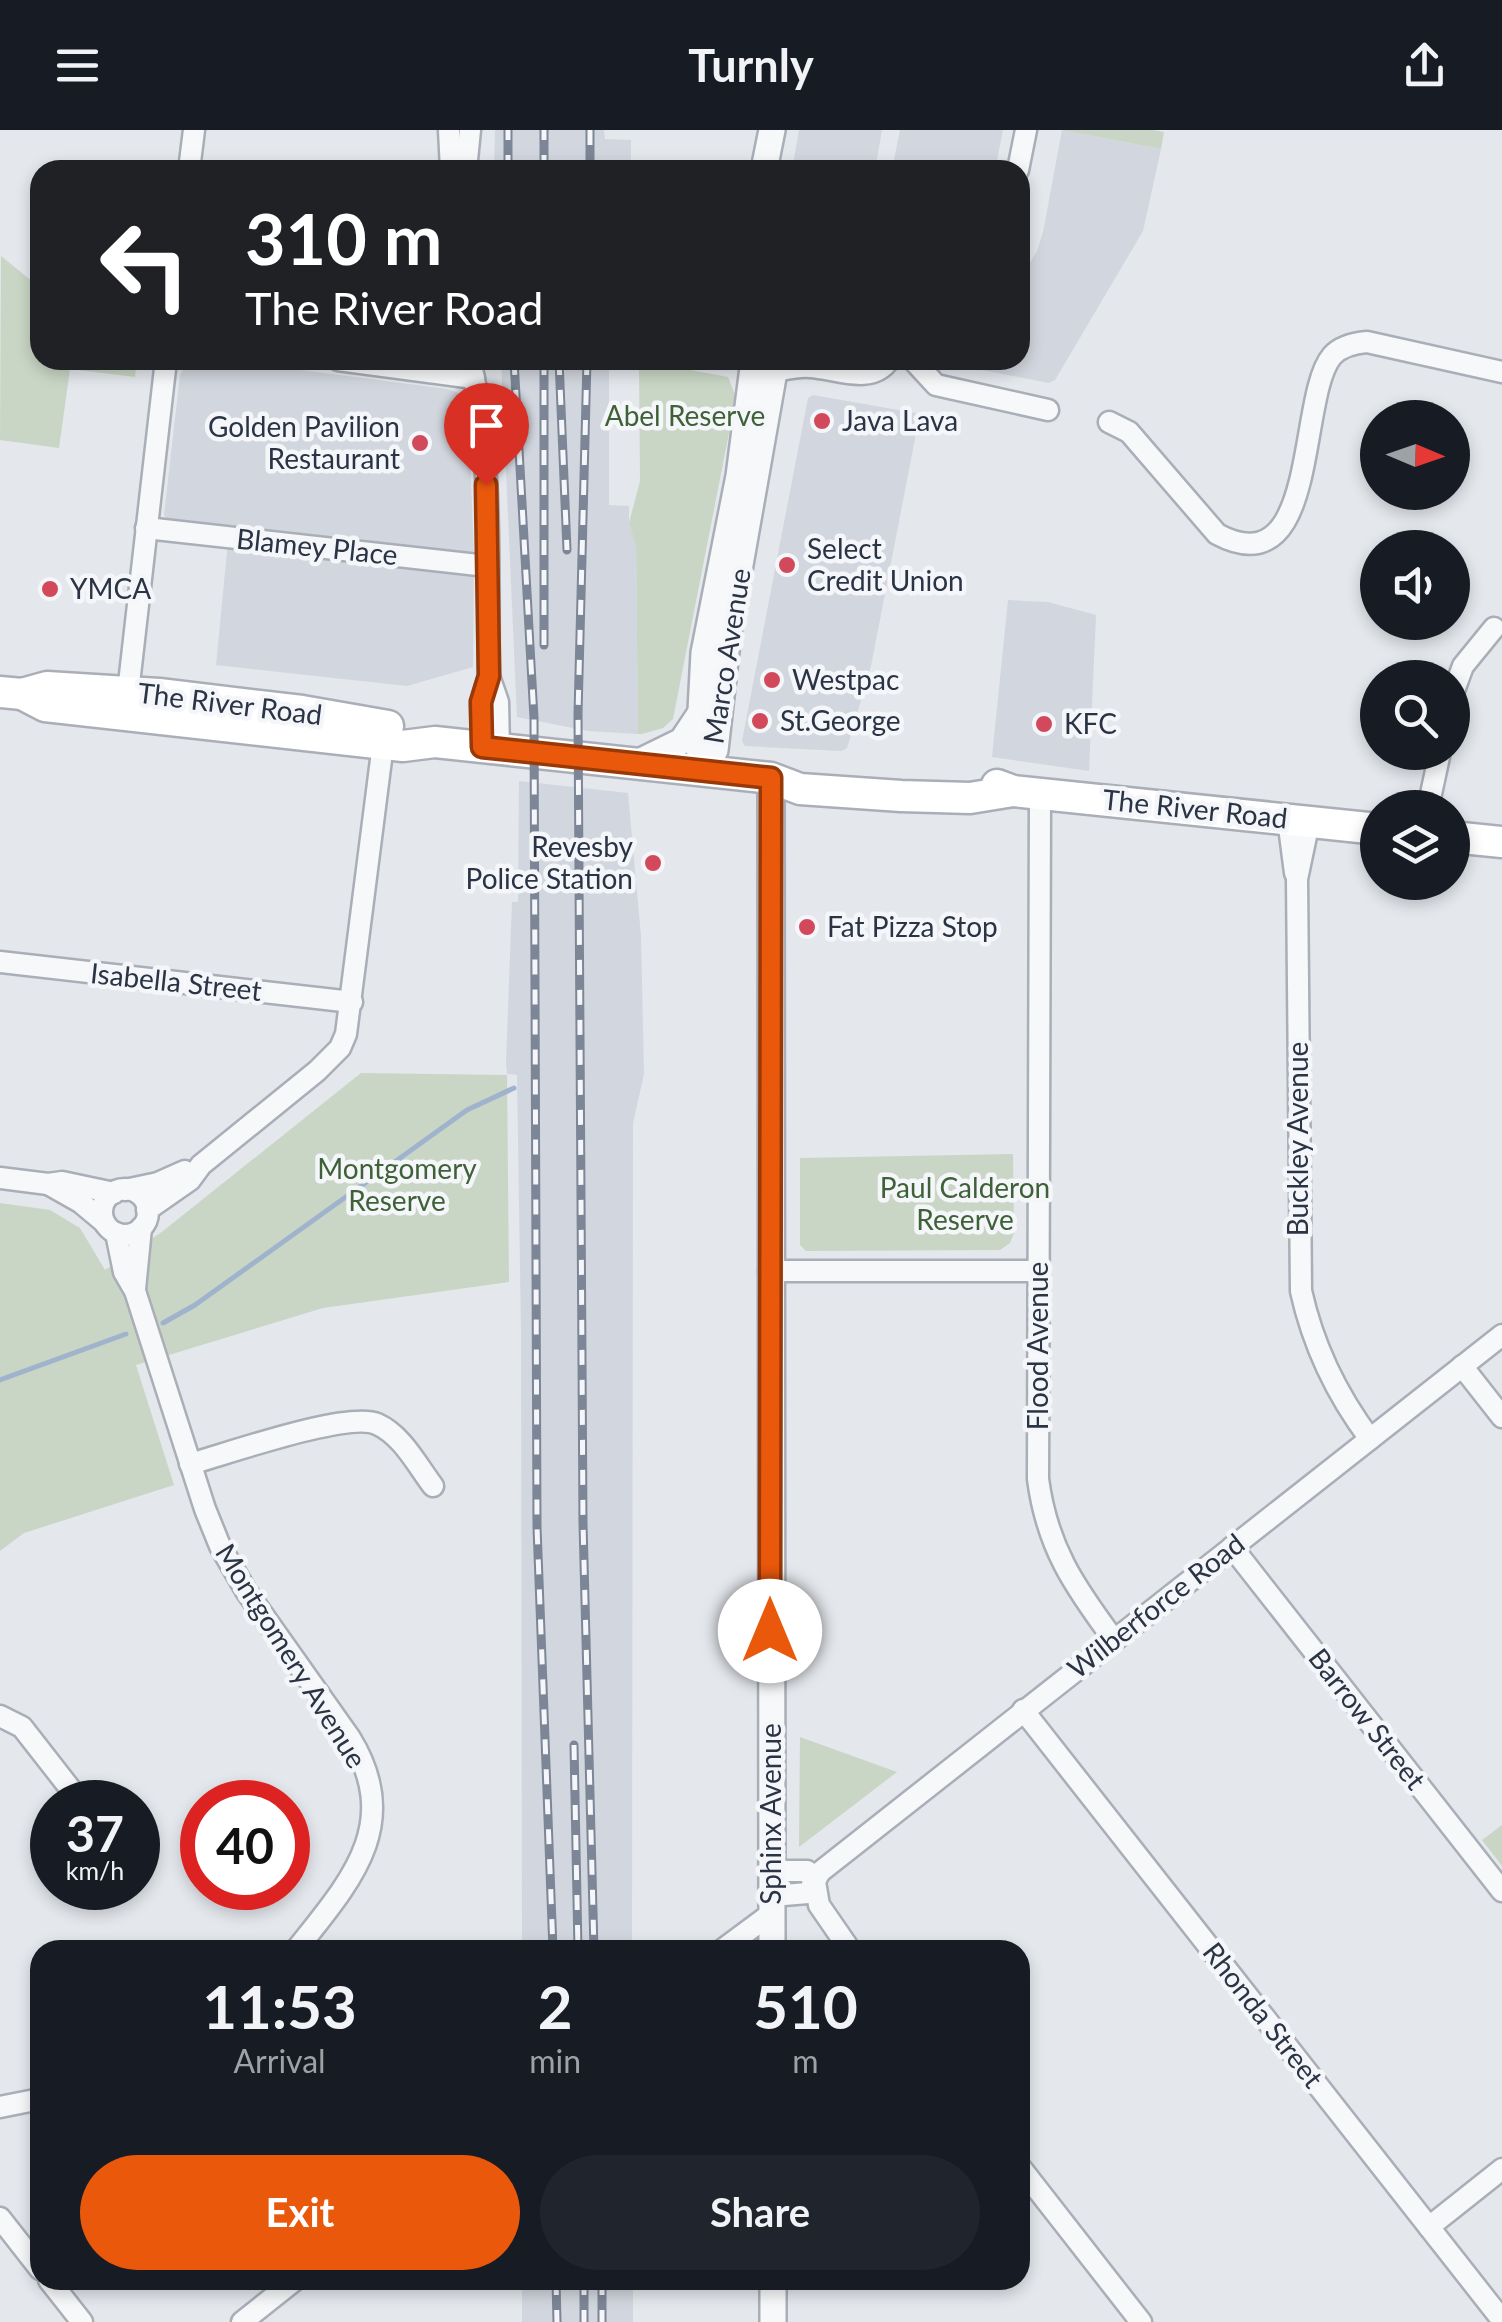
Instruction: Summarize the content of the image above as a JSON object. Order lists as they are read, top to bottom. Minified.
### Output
{"streets":{"main road":["The River Road"],"street":["Blamey Place","Marco Avenue","Isabella Street","Buckley Avenue","Flood Avenue","Wilberforce Road","Montgomery Avenue","Barrow Street","Sphinx Avenue","Rhonda Street"]},"crossings":[["Marco Avenue","The River Road"],["The River Road","Buckley Avenue"],["The River Road","Flood Avenue"],["The River Road","Sphinx Avenue"],["Buckley Avenue","Wilberforce Road"],["Flood Avenue","Wilberforce Road"],["Wilberforce Road","Barrow Street"],["Wilberforce Road","Sphinx Avenue"],["Wilberforce Road","Rhonda Street"]],"parks":["Abel Reserve","Montgomery Reserve","Paul Calderon Reserve"],"places":["Java Lava","Golden Pavilion Restaurant","Select Credit Union","YMCA","Westpac","St.George","KFC","Revesby Police Station","Fat Pizza Stop"],"north":"right","page":{"header":"Turnly","turn":["310 m","The River Road"],"speed":"37 km/h","limit":"40","eta":["11:53","Arrival","2","min","510","m"],"buttons":["Exit","Share"]}}
